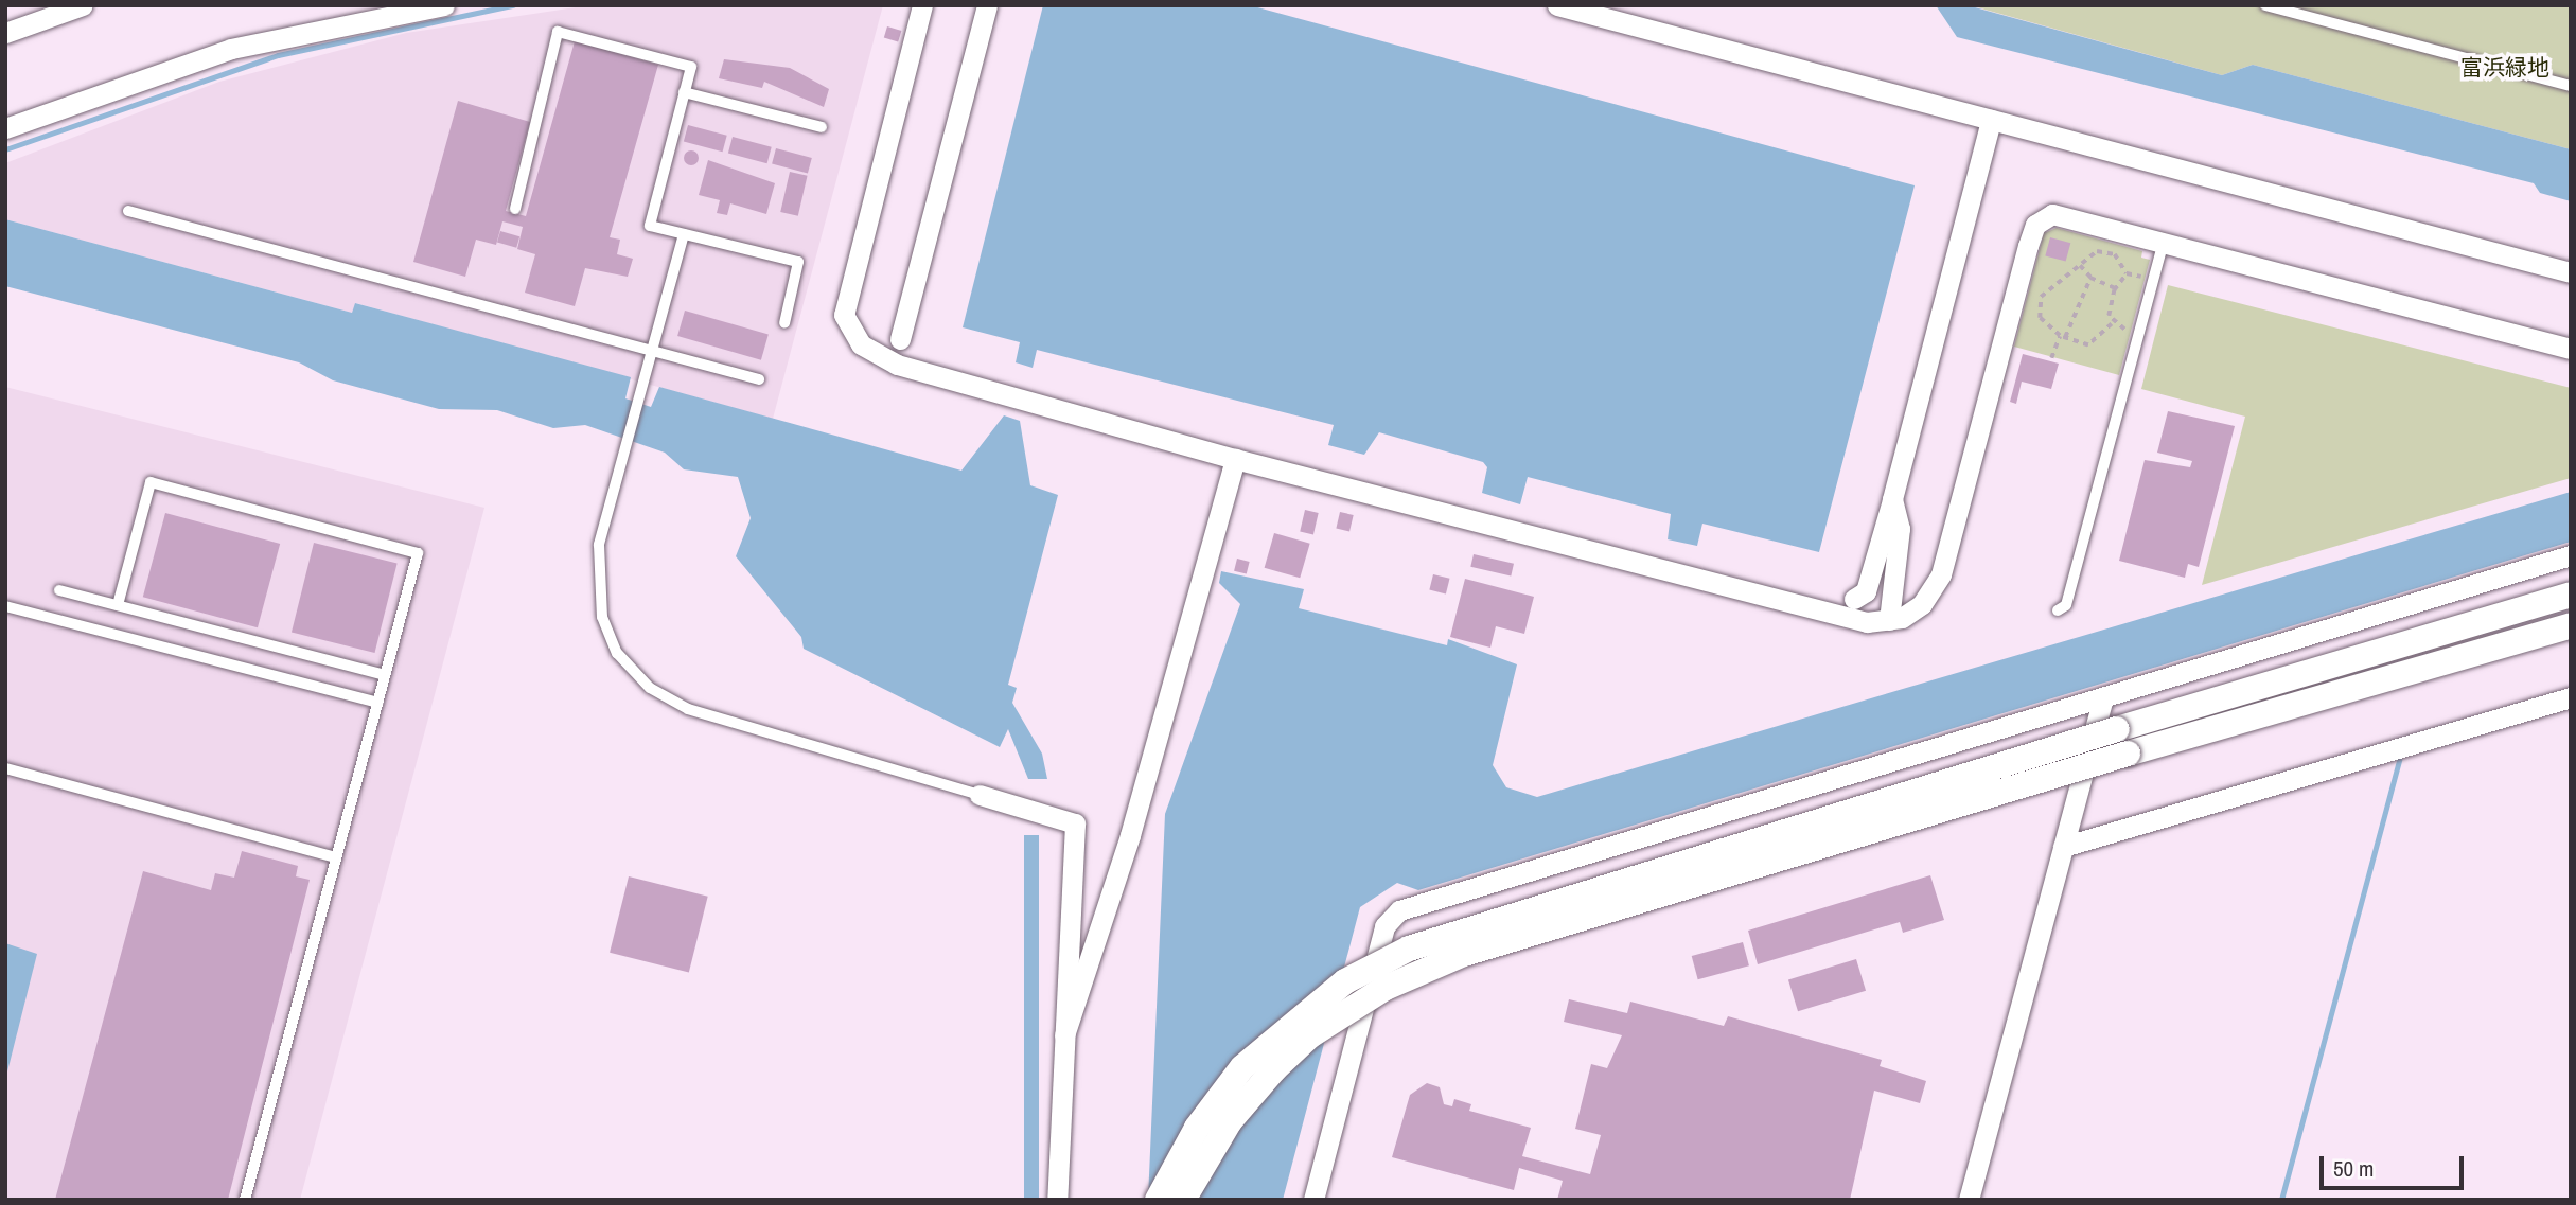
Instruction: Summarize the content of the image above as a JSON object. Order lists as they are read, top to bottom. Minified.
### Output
{"parks":["富浜緑地"],"scale_bar":"50 m"}
